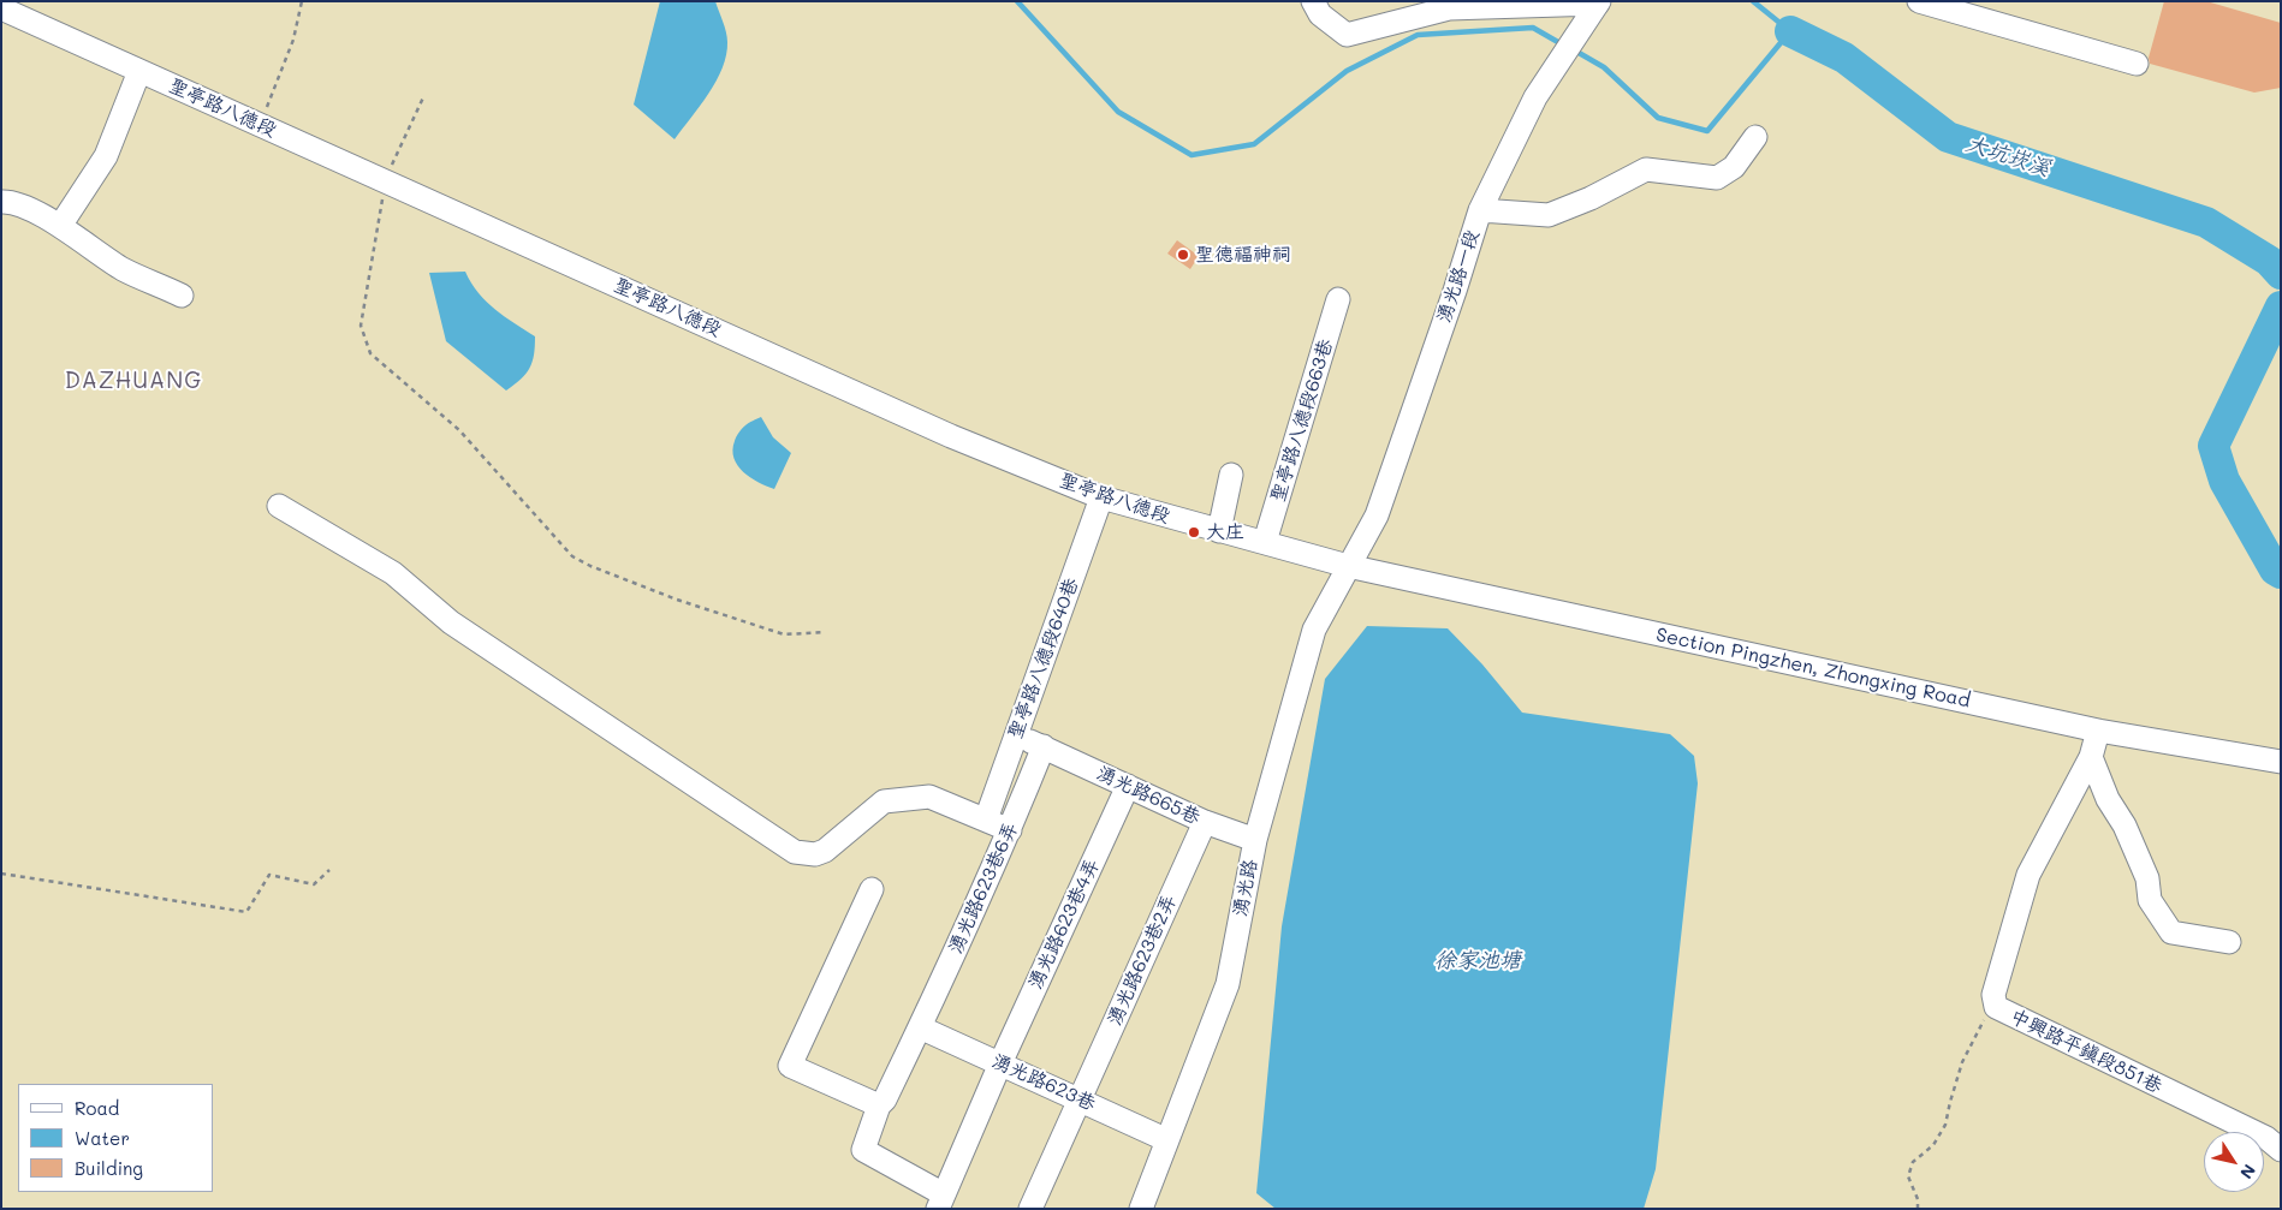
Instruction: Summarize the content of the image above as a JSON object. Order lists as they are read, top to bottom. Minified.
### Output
{"streets":{"street":["聖亭路八德段","湧光路一段","聖亭路八德段663巷","聖亭路八德段640巷","Section Pingzhen, Zhongxing Road","湧光路665巷","湧光路623巷6弄","湧光路","湧光路623巷4弄","湧光路623巷2弄","中興路平鎮段851巷","湧光路623巷"]},"crossings":[["聖亭路八德段","湧光路一段"],["聖亭路八德段","聖亭路八德段663巷"],["聖亭路八德段","聖亭路八德段640巷"],["聖亭路八德段","Section Pingzhen, Zhongxing Road"],["聖亭路八德段","湧光路"],["湧光路一段","Section Pingzhen, Zhongxing Road"],["湧光路一段","湧光路"],["聖亭路八德段640巷","湧光路665巷"],["Section Pingzhen, Zhongxing Road","湧光路"],["Section Pingzhen, Zhongxing Road","中興路平鎮段851巷"],["湧光路665巷","湧光路623巷6弄"],["湧光路665巷","湧光路"],["湧光路665巷","湧光路623巷4弄"],["湧光路665巷","湧光路623巷2弄"],["湧光路623巷6弄","湧光路623巷4弄"],["湧光路623巷6弄","湧光路623巷"],["湧光路","湧光路623巷"],["湧光路623巷4弄","湧光路623巷"],["湧光路623巷2弄","湧光路623巷"]],"districts":["DAZHUANG"],"water":["大坑崁溪","徐家池塘"],"places":["聖德福神祠","大庄"],"legend":["Road","Water","Building"],"north":"bottom right"}
